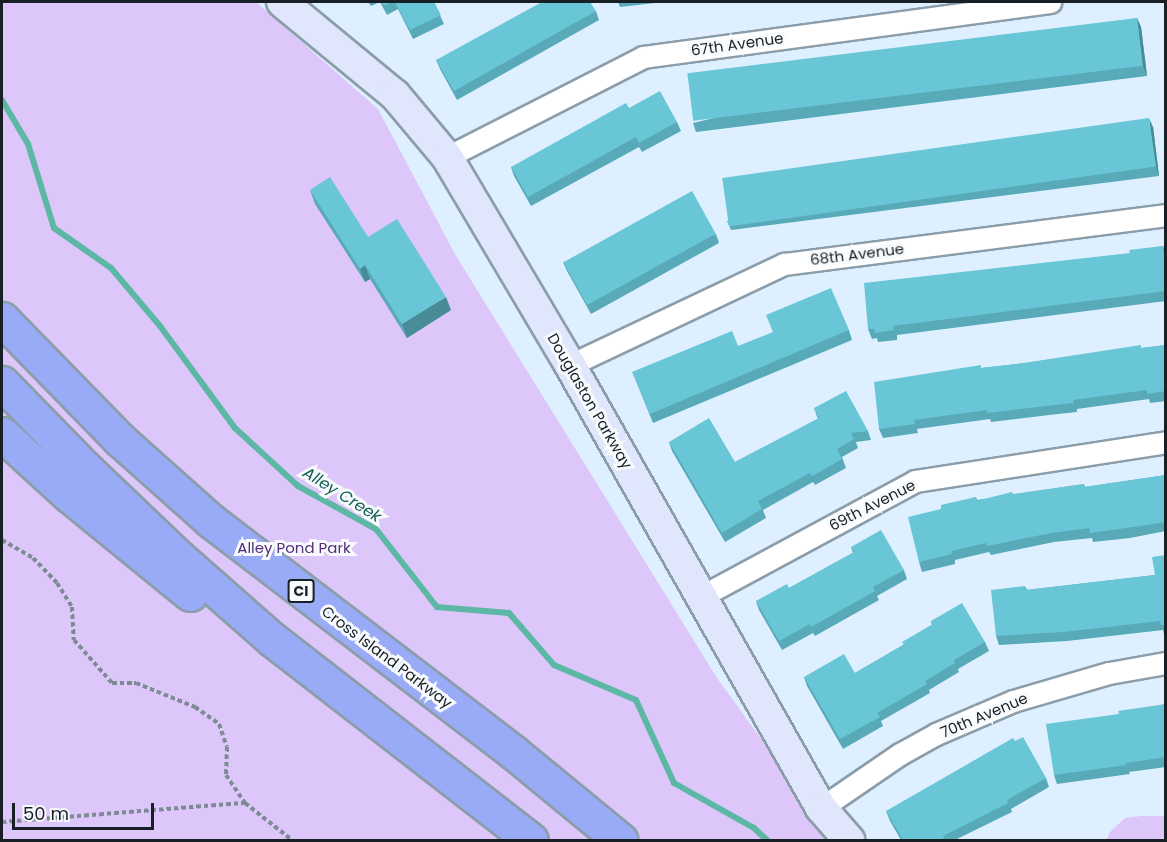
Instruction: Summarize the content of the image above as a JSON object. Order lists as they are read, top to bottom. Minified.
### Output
{"streets":{"highway":["CI","Cross Island Parkway"],"main road":["Douglaston Parkway"],"street":["67th Avenue","68th Avenue","69th Avenue","70th Avenue"]},"crossings":[["67th Avenue","Douglaston Parkway"],["68th Avenue","Douglaston Parkway"],["Douglaston Parkway","69th Avenue"],["Douglaston Parkway","70th Avenue"]],"water":["Alley Creek"],"parks":["Alley Pond Park"],"scale_bar":"50 m"}
